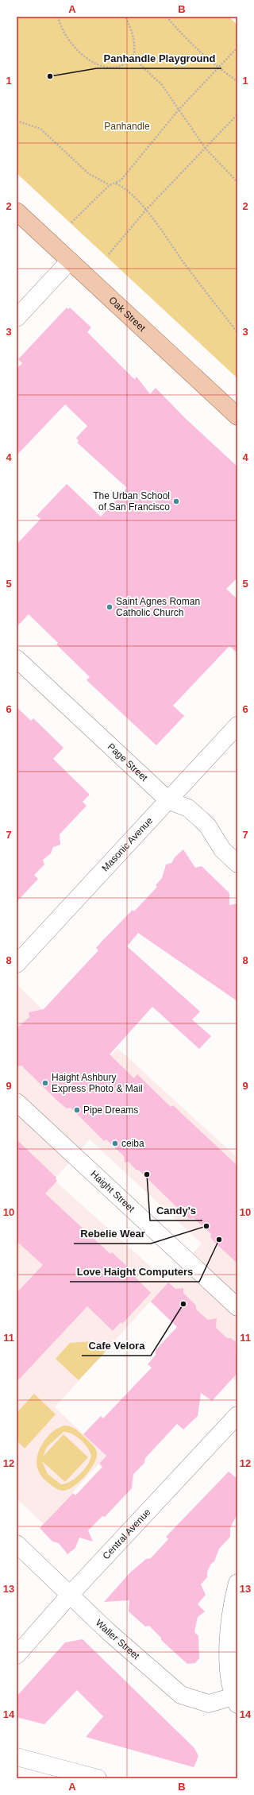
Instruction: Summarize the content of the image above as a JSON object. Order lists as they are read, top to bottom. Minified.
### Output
{"streets":{"main road":["Oak Street"],"street":["Page Street","Masonic Avenue","Haight Street","Central Avenue","Waller Street"]},"crossings":[["Page Street","Masonic Avenue"],["Central Avenue","Waller Street"]],"parks":["Panhandle"],"places":["Panhandle Playground","The Urban School of San Francisco","Saint Agnes Roman Catholic Church","Haight Ashbury Express Photo & Mail","Pipe Dreams","ceiba","Candy's","Rebelie Wear","Love Haight Computers","Cafe Velora"],"grid":{"columns":["A","B"],"rows":["1","2","3","4","5","6","7","8","9","10","11","12","13","14"]}}
